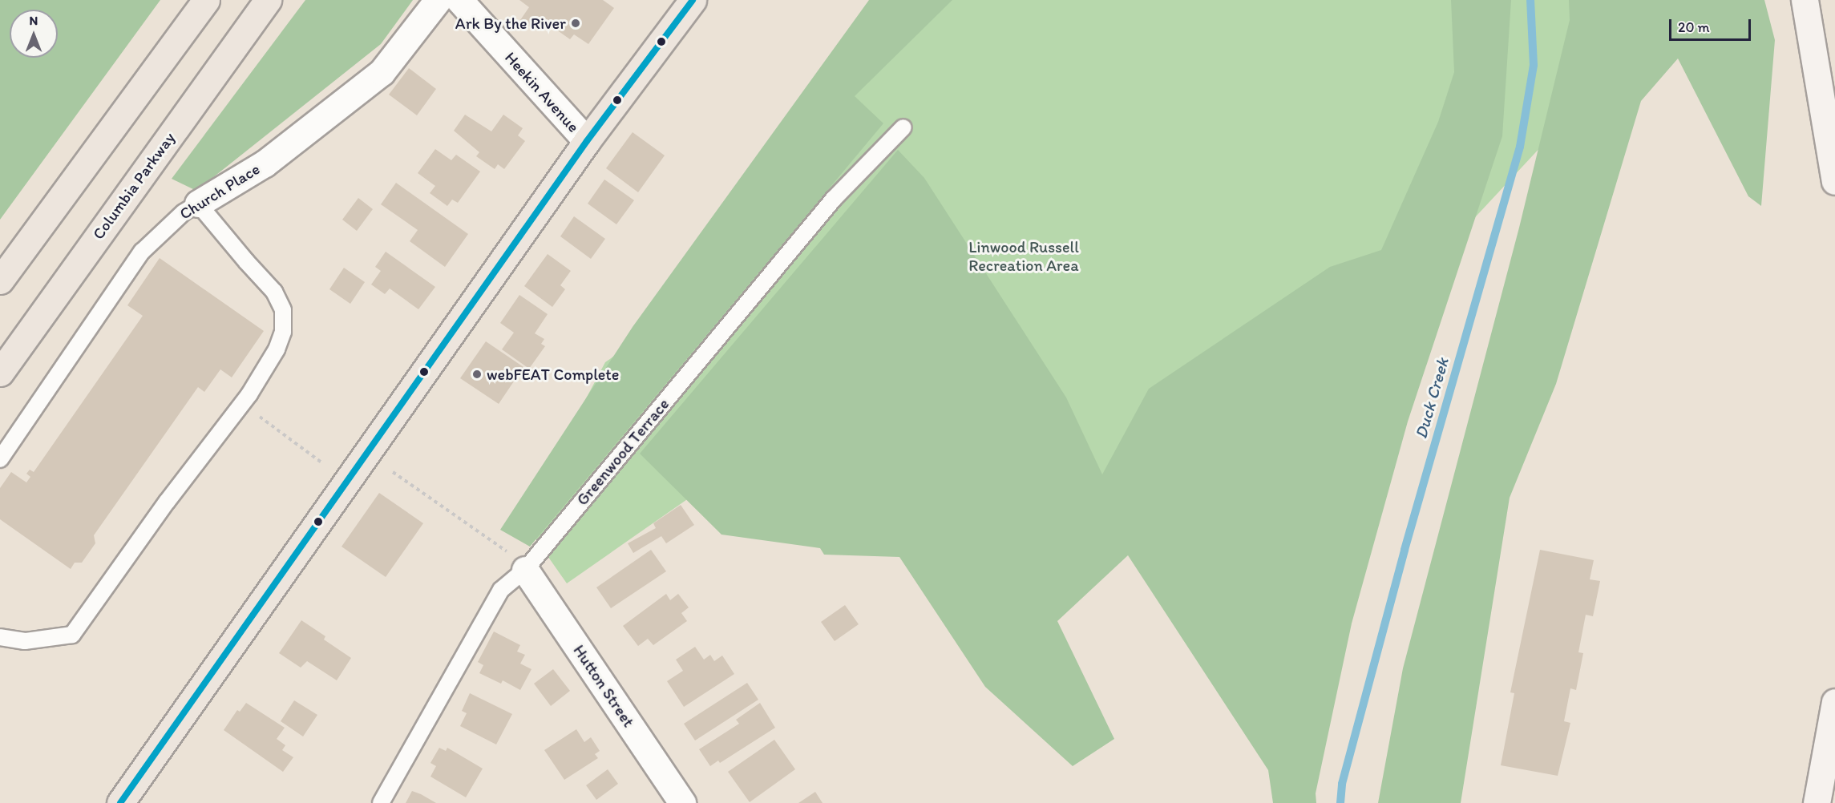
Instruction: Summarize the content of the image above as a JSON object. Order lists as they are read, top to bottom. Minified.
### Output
{"streets":{"main road":["Columbia Parkway"],"street":["Heekin Avenue","Church Place","Hutton Street"],"lane":["Greenwood Terrace"]},"crossings":[["Greenwood Terrace","Hutton Street"]],"water":["Duck Creek"],"parks":["Linwood Russell Recreation Area"],"places":["Ark By the River","webFEAT Complete"],"scale_bar":"20 m","north":"top"}
